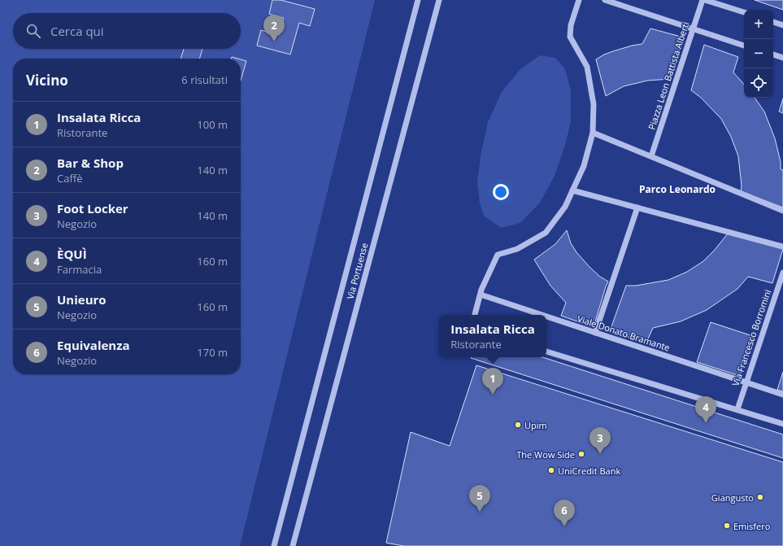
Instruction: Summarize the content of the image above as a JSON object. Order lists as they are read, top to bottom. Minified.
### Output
{"streets":{"street":["Piazza Leon Battista Alberti","Via Portuense","Viale Donato Bramante","Via Francesco Borromini"]},"crossings":[["Viale Donato Bramante","Via Francesco Borromini"]],"districts":["Parco Leonardo"],"places":["Upim","The Wow Side","UniCredit Bank","Giangusto","Emisfero"],"page":{"map_buttons":["+","−"],"search":"Cerca qui","pins":["2","1","4","3","5","6"],"heading":["Vicino","6 risultati"],"list":[{"mark":"1","name":"Insalata Ricca","note":"Ristorante","value":"100 m"},{"mark":"2","name":"Bar & Shop","note":"Caffè","value":"140 m"},{"mark":"3","name":"Foot Locker","note":"Negozio","value":"140 m"},{"mark":"4","name":"ÈQUÌ","note":"Farmacia","value":"160 m"},{"mark":"5","name":"Unieuro","note":"Negozio","value":"160 m"},{"mark":"6","name":"Equivalenza","note":"Negozio","value":"170 m"}],"popup":["Insalata Ricca","Ristorante"]}}
